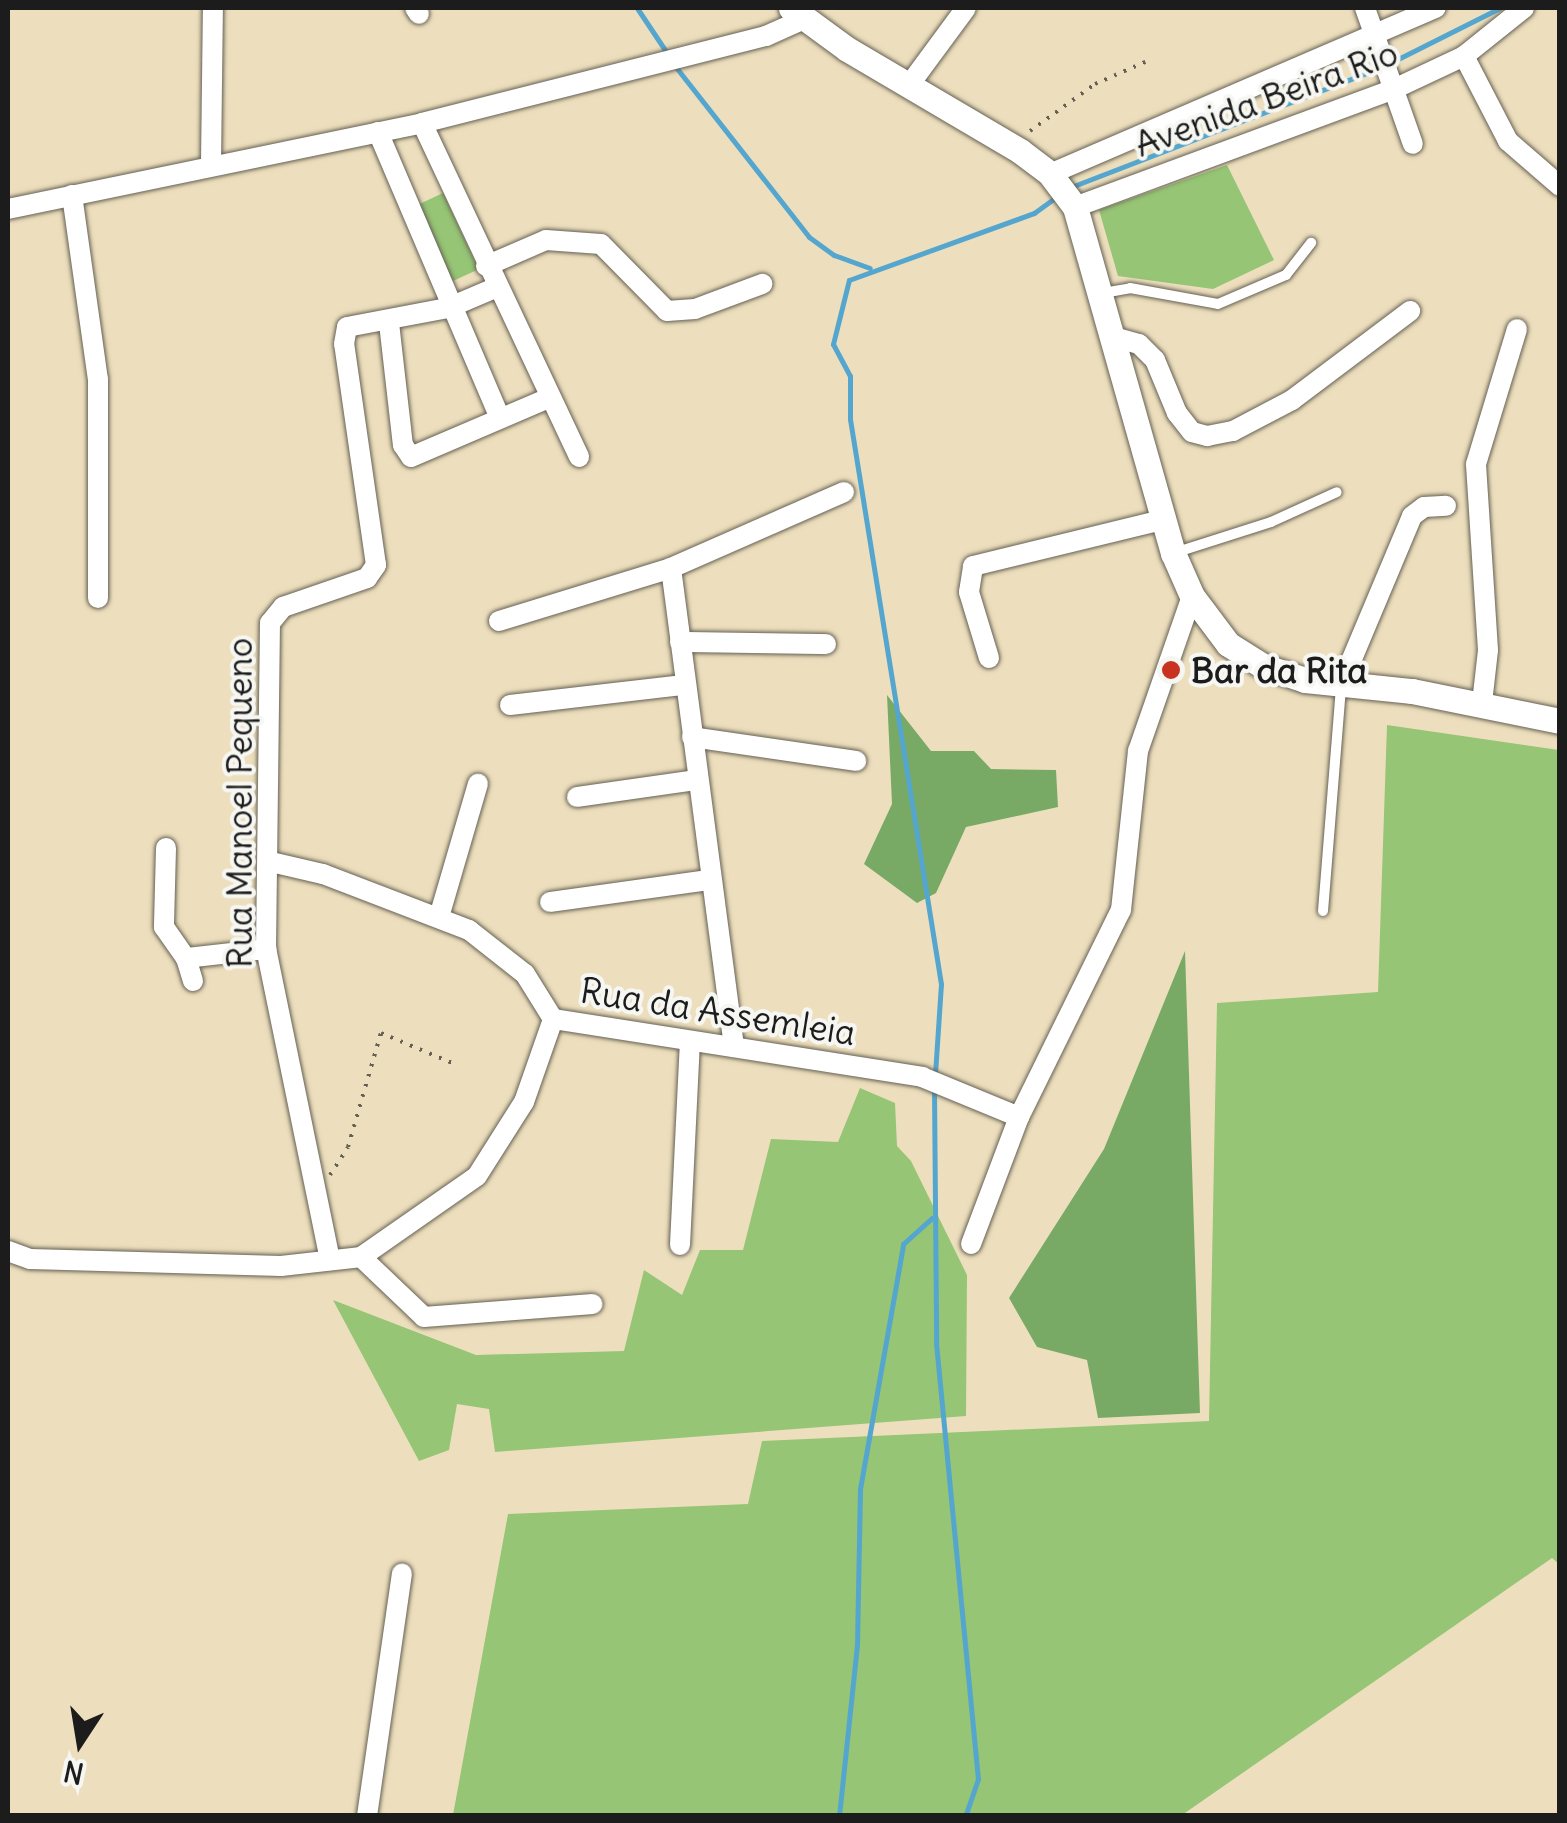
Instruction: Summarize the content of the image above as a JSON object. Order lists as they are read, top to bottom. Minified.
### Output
{"streets":{"street":["Avenida Beira Rio","Rua Manoel Pequeno","Rua da Assemleia"]},"crossings":[["Rua Manoel Pequeno","Rua da Assemleia"]],"places":["Bar da Rita"],"north":"bottom"}
